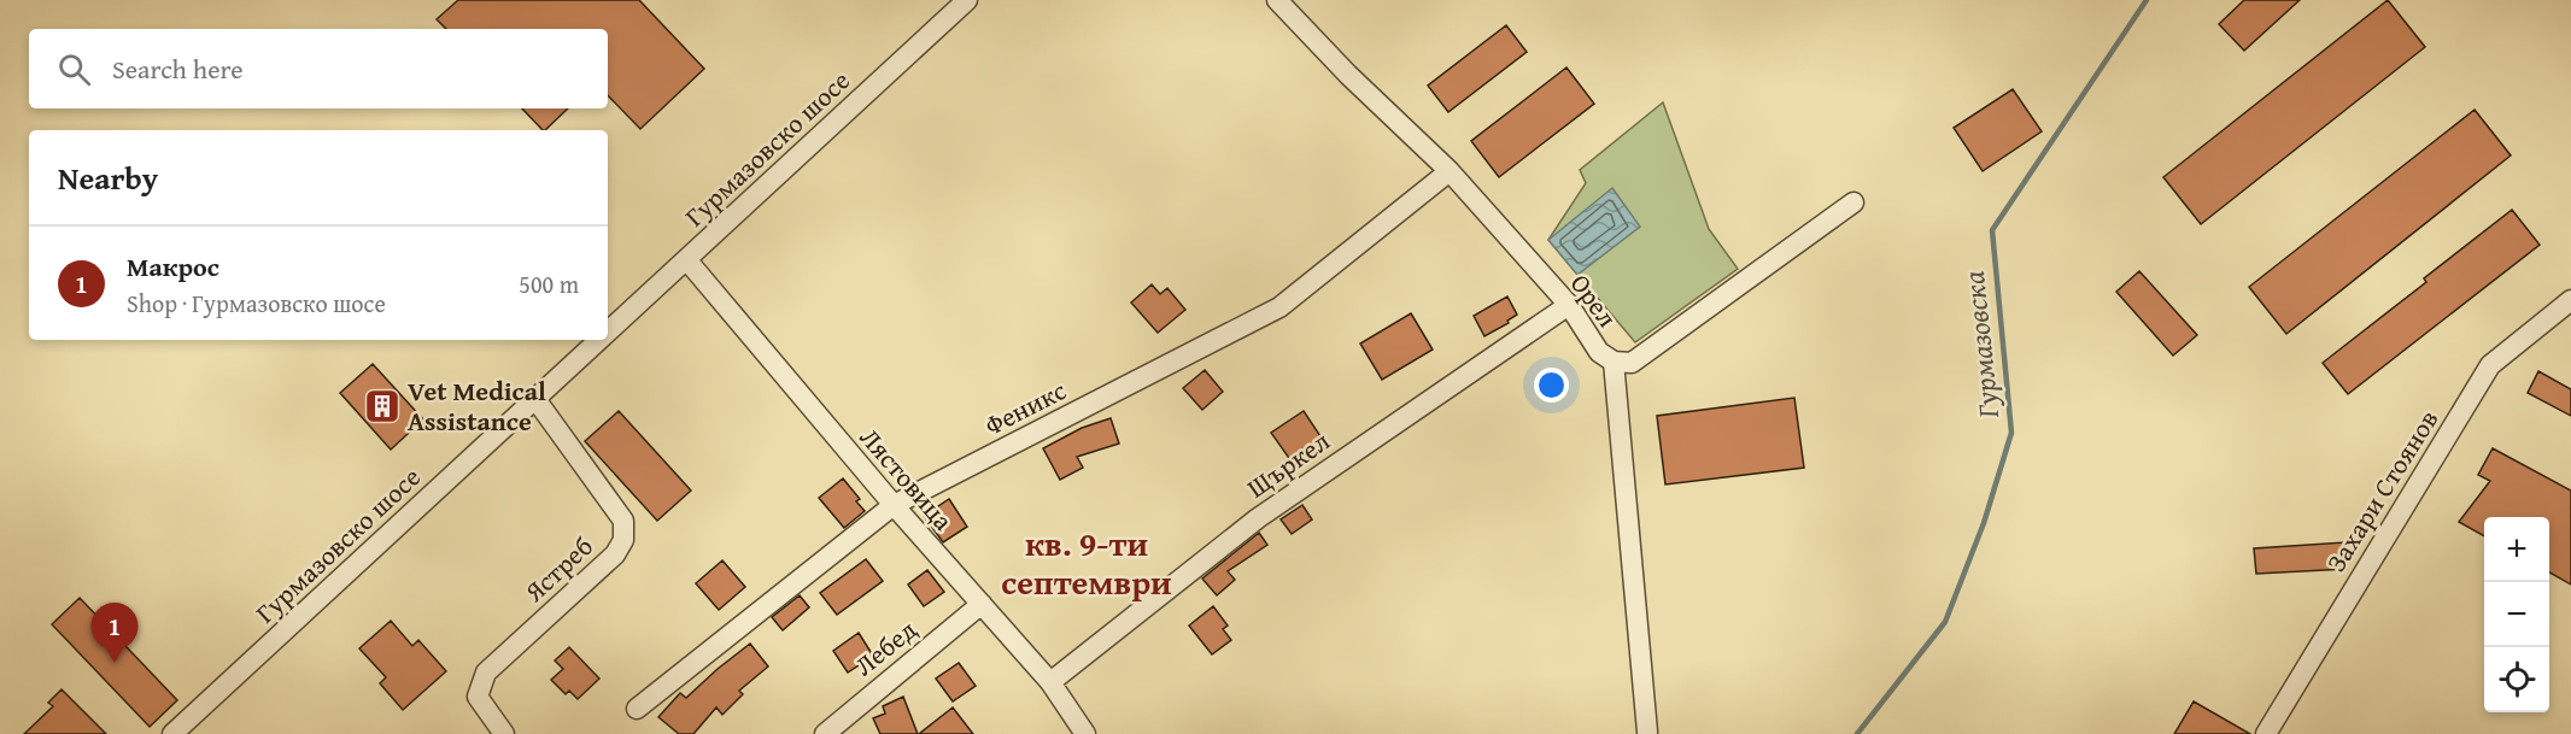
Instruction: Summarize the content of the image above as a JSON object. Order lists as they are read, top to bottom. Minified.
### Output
{"streets":{"street":["Гурмазовско шосе","Орел","Феникс","Щъркел","Лястовица","Захари Стоянов","Ястреб","Лебед"]},"crossings":[["Гурмазовско шосе","Лястовица"],["Гурмазовско шосе","Ястреб"],["Орел","Феникс"],["Орел","Щъркел"],["Феникс","Лястовица"],["Щъркел","Лястовица"],["Лястовица","Лебед"]],"districts":["кв. 9-ти септември"],"water":["Гурмазовска"],"places":{"building":["Vet Medical Assistance"]},"page":{"search":"Search here","heading":"Nearby","list":[{"mark":"1","name":"Макрос","note":"Shop · Гурмазовско шосе","value":"500 m"}],"map_buttons":["+","−"],"pins":"1"}}
